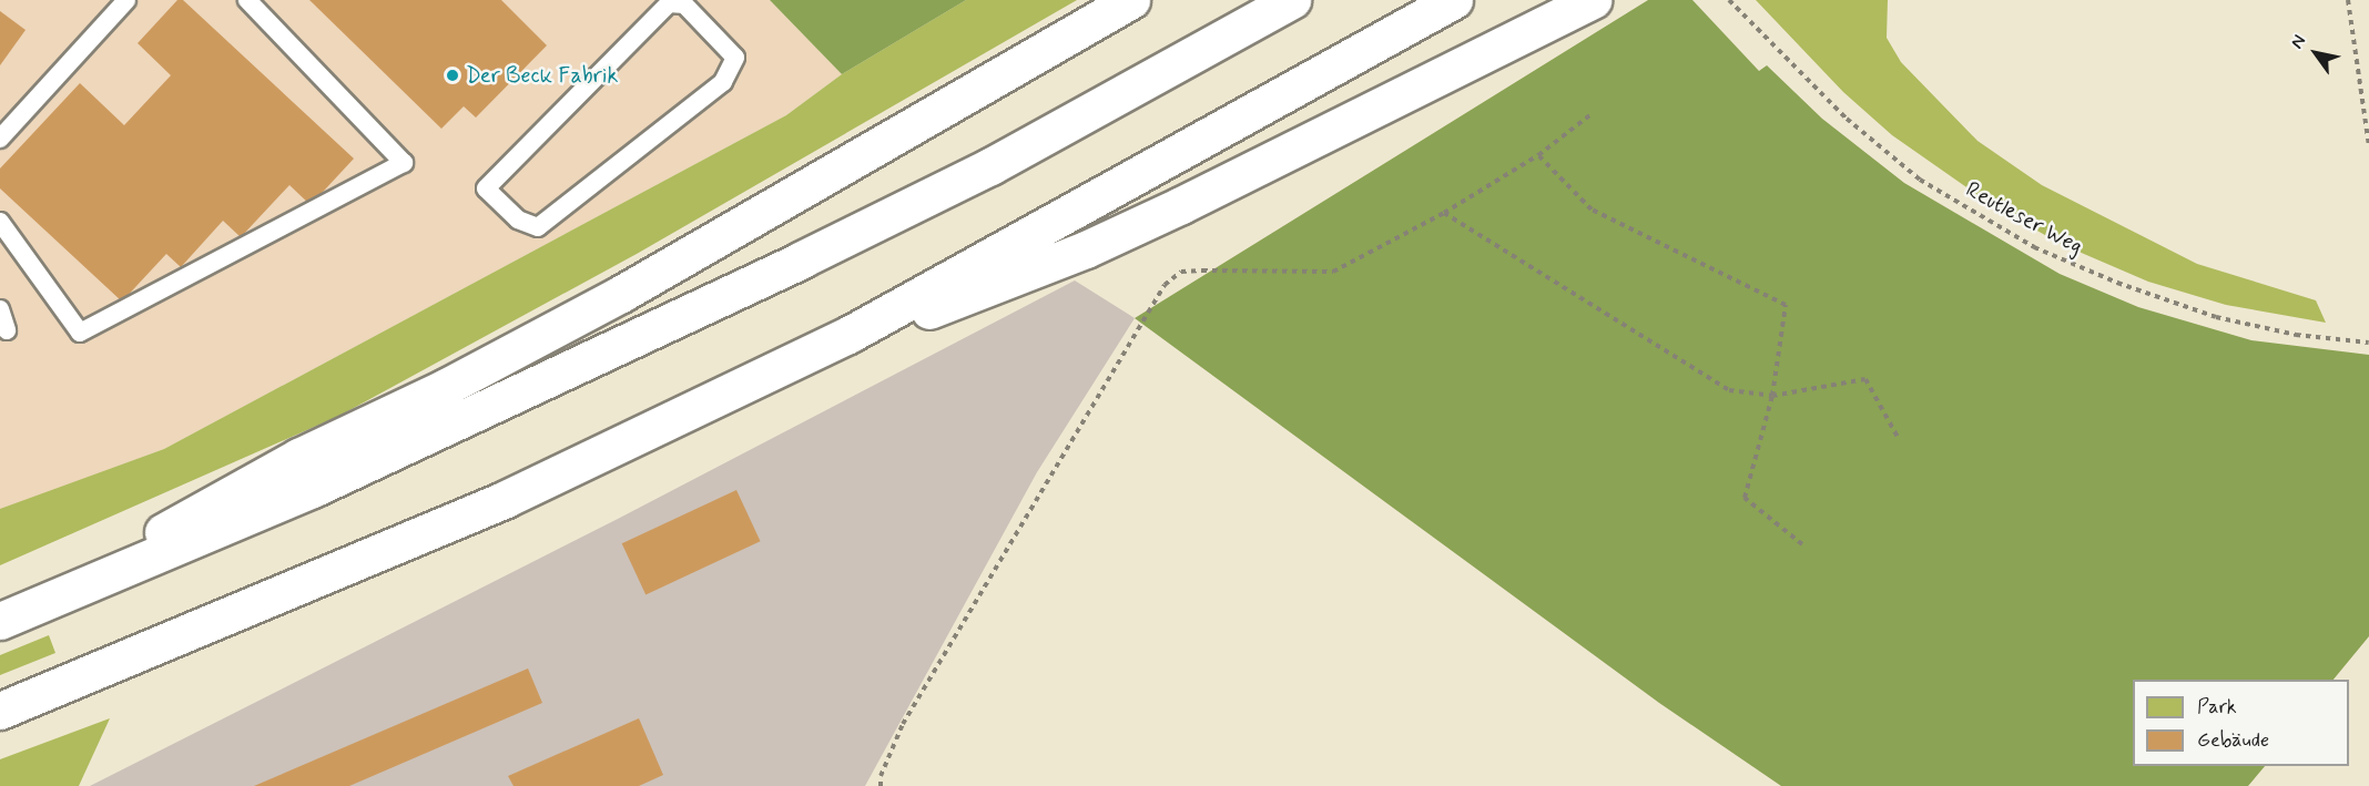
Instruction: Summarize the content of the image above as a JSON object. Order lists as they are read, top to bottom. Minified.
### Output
{"streets":{"path":["Reutleser Weg"]},"places":["Der Beck Fabrik"],"legend":["Park","Gebäude"],"north":"top left"}
